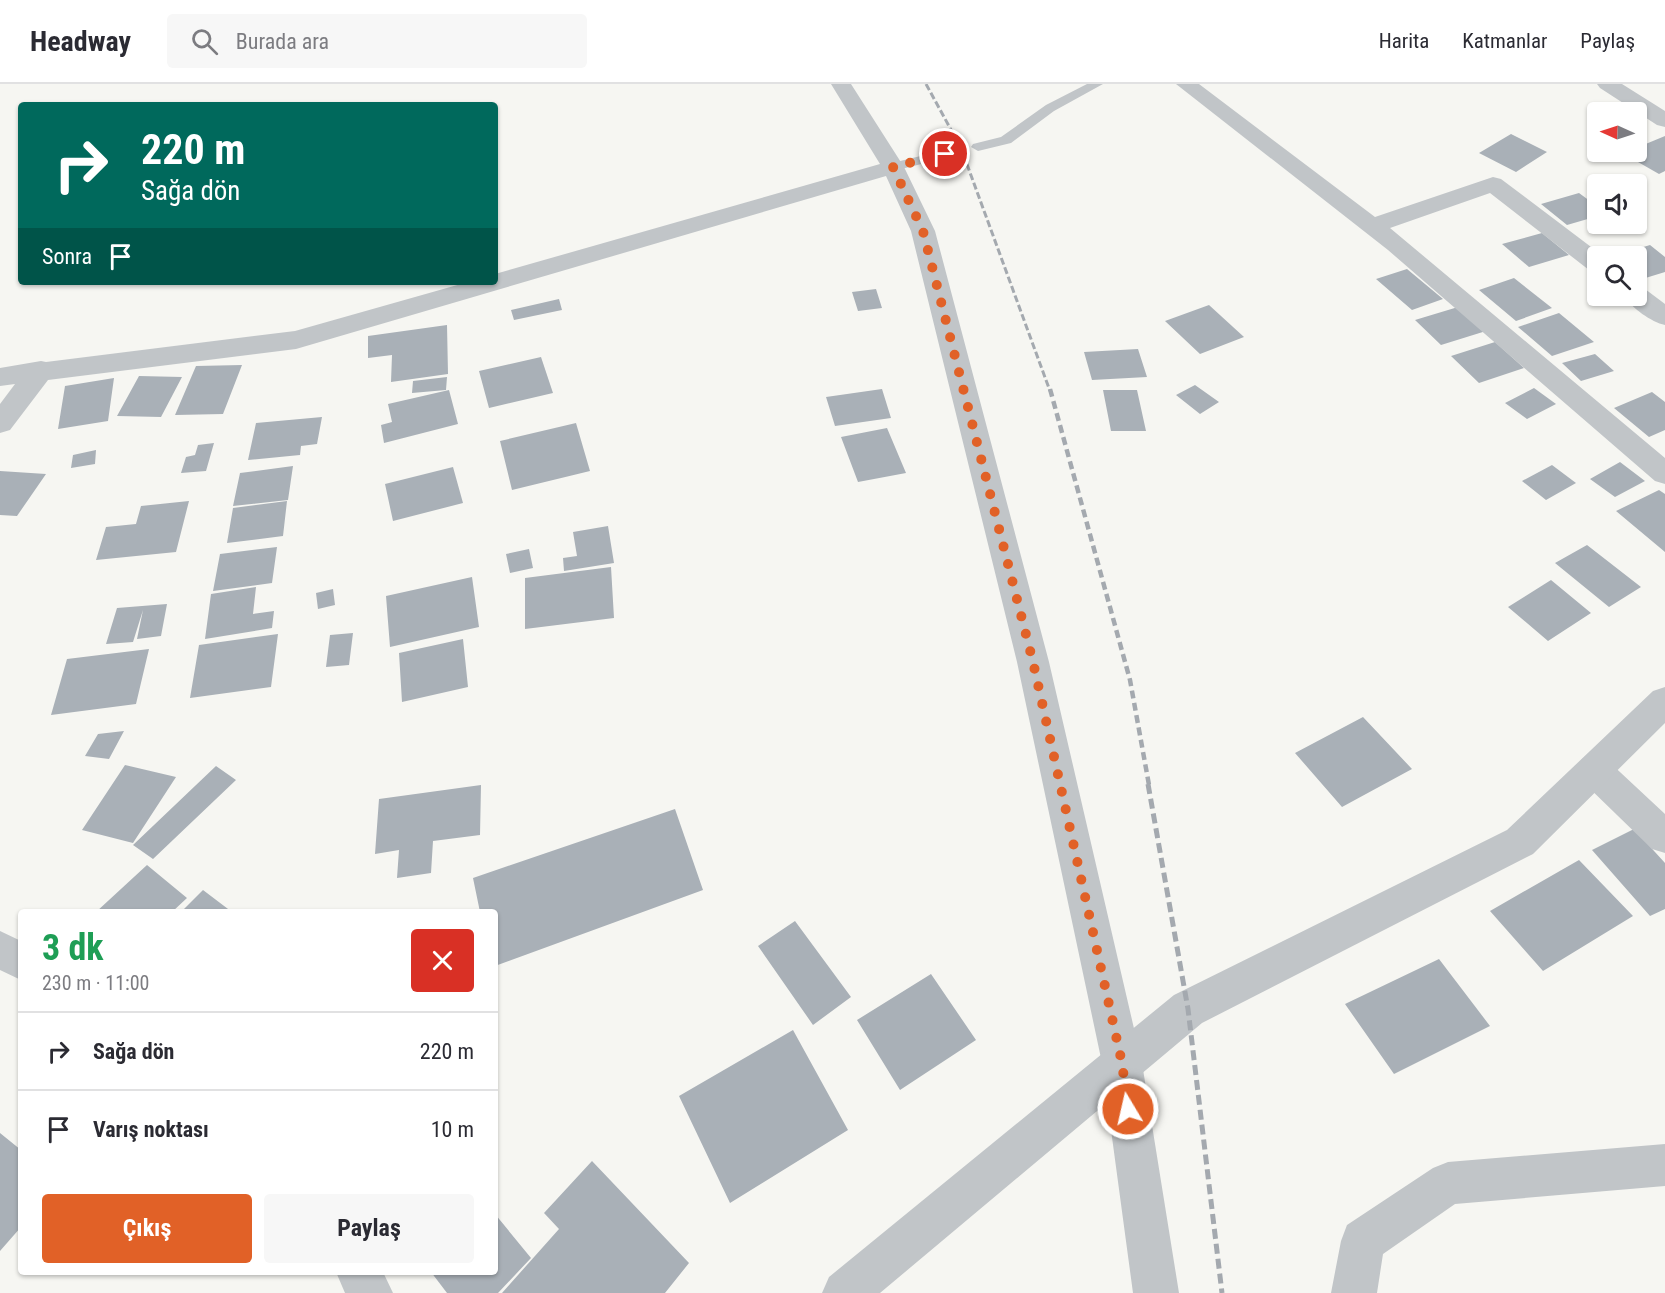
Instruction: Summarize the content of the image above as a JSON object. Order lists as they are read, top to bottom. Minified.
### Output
{"north":"left","page":{"header":"Headway","search":"Burada ara","nav":["Harita","Katmanlar","Paylaş"],"turn":["220 m","Sağa dön"],"then":"Sonra","heading":["3 dk","230 m · 11:00"],"list":[{"name":"Sağa dön","value":"220 m"},{"name":"Varış noktası","value":"10 m"}],"buttons":["Çıkış","Paylaş"]}}
